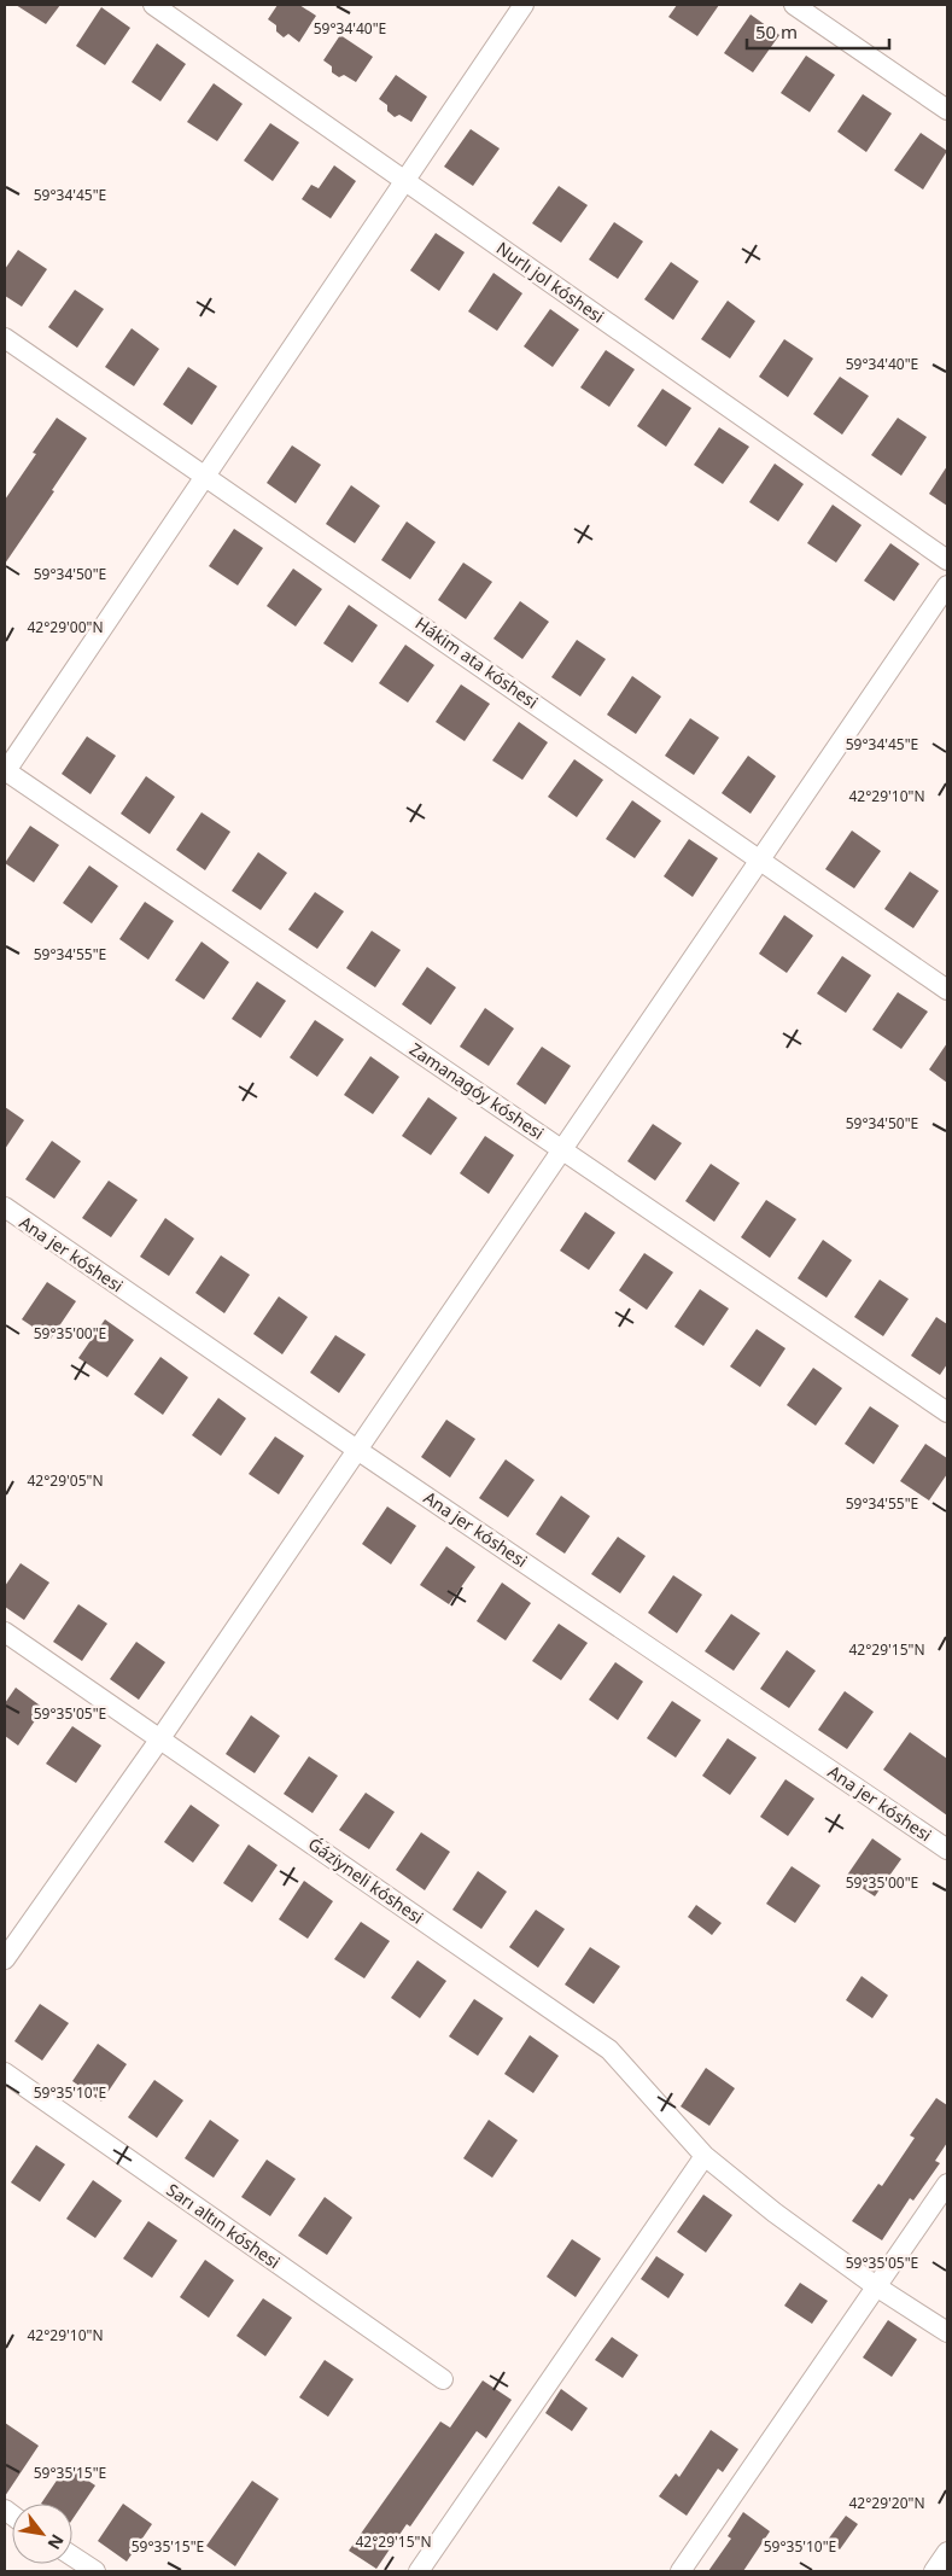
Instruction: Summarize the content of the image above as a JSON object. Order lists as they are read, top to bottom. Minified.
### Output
{"streets":{"street":["Nurlı jol kóshesi","Hákim ata kóshesi","Zamanagóy kóshesi","Ana jer kóshesi","Ǵáziyneli kóshesi","Sarı altın kóshesi"]},"scale_bar":"50 m","north":"bottom right","coordinates":["59°34'40\"E","59°34'45\"E","59°34'50\"E","42°29'00\"N","42°29'10\"N","59°34'55\"E","59°35'00\"E","42°29'05\"N","42°29'15\"N","59°35'05\"E","59°35'10\"E","59°35'15\"E","42°29'20\"N"]}
